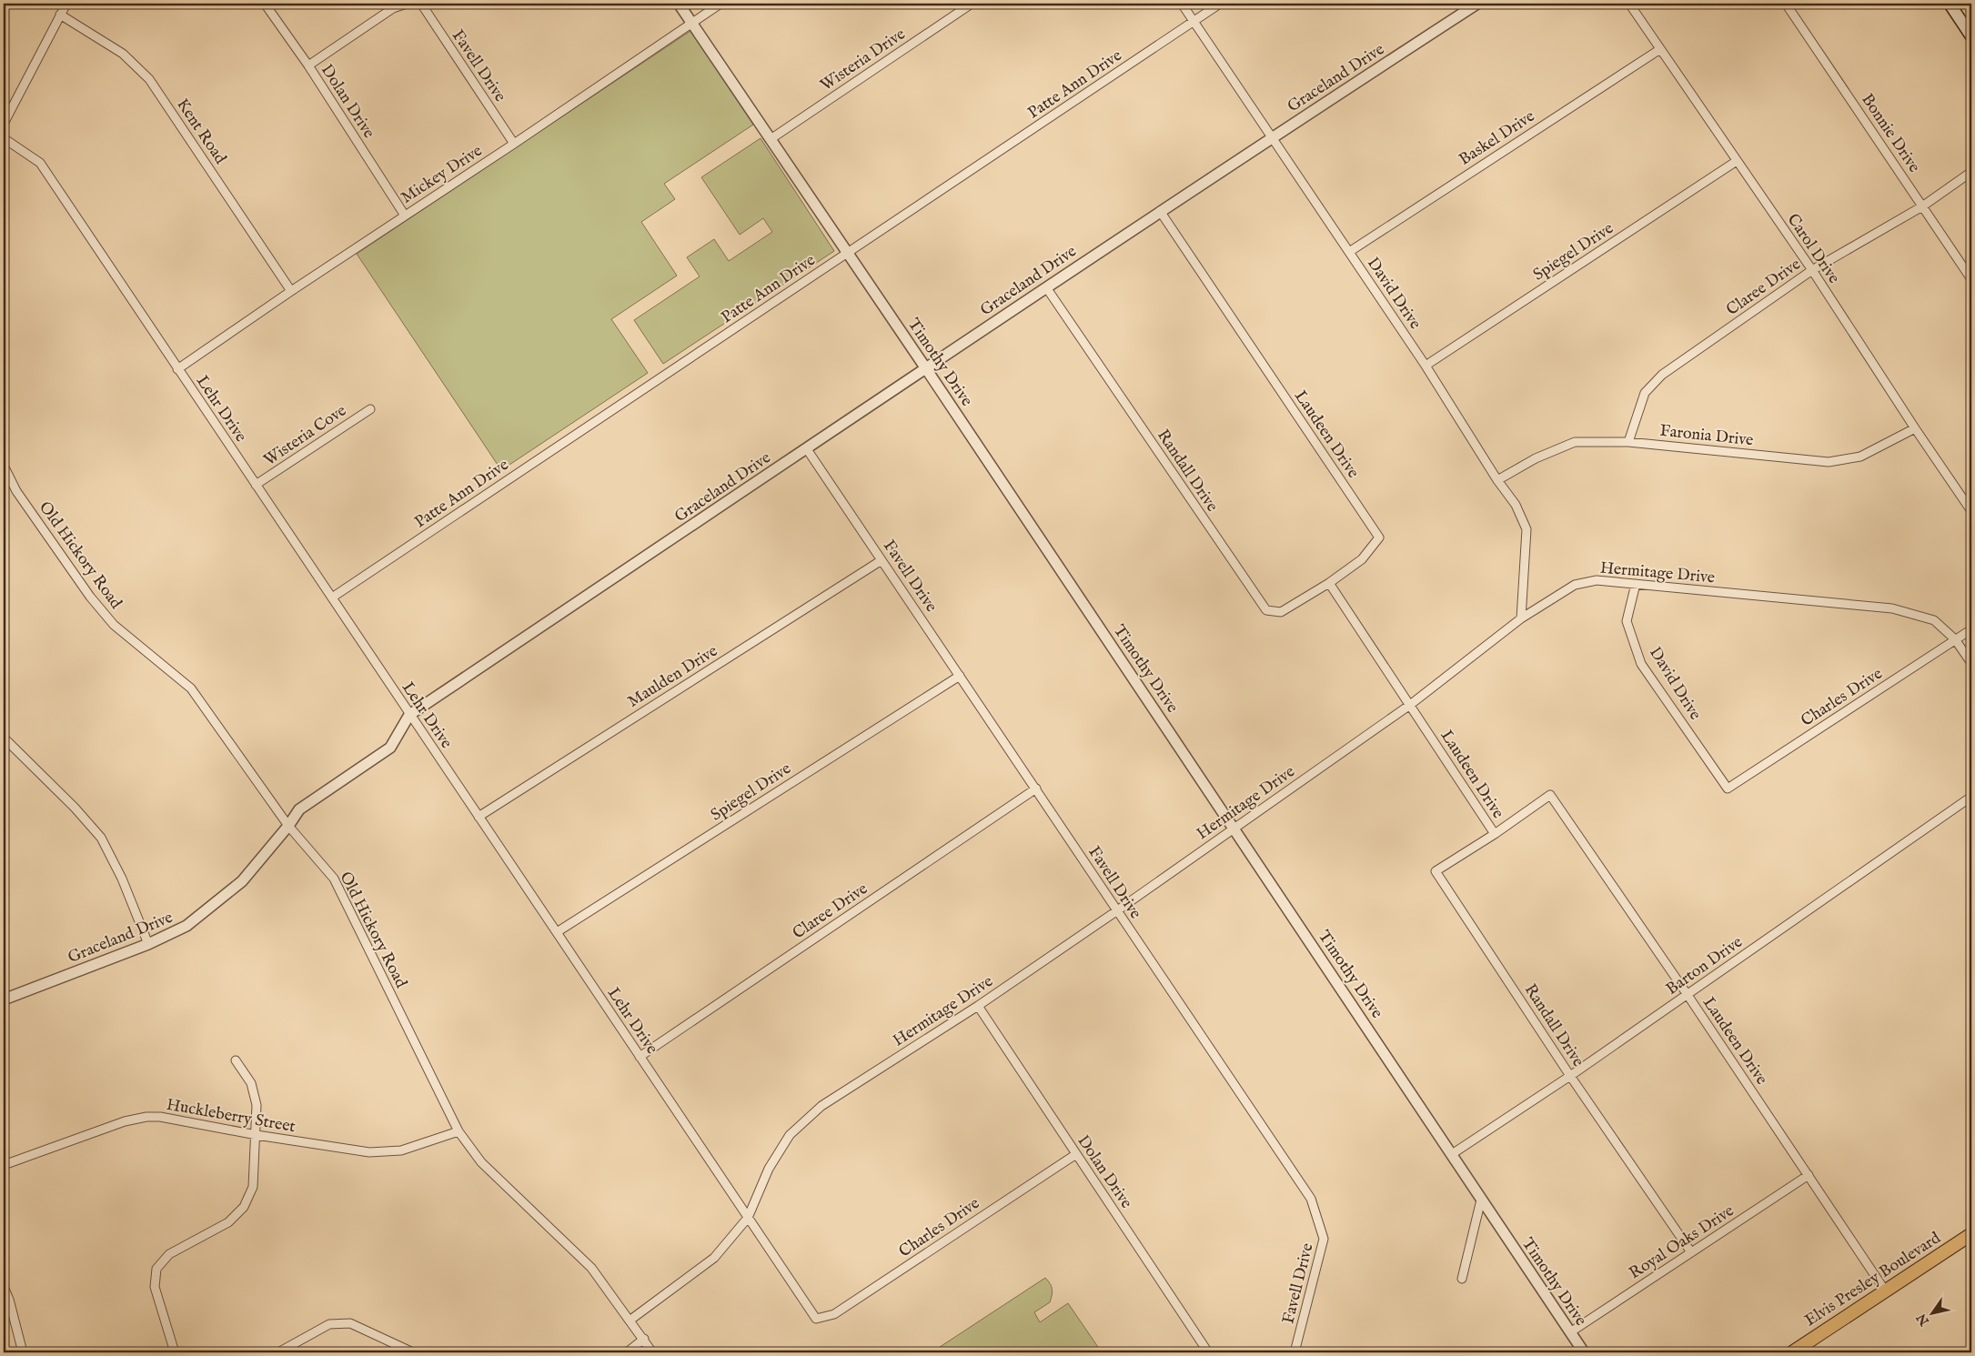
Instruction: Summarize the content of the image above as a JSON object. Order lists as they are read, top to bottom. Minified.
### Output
{"streets":{"main road":["Elvis Presley Boulevard"],"street":["Wisteria Drive","Favell Drive","Graceland Drive","Patte Ann Drive","Dolan Drive","Kent Road","Bonnie Drive","Baskel Drive","Mickey Drive","Carol Drive","Spiegel Drive","Claree Drive","David Drive","Timothy Drive","Lehr Drive","Laudeen Drive","Wisteria Cove","Faronia Drive","Randall Drive","Old Hickory Road","Hermitage Drive","Maulden Drive","Charles Drive","Barton Drive","Huckleberry Street","Royal Oaks Drive"]},"crossings":[["Wisteria Drive","Timothy Drive"],["Favell Drive","Graceland Drive"],["Favell Drive","Mickey Drive"],["Favell Drive","Spiegel Drive"],["Favell Drive","Claree Drive"],["Favell Drive","Hermitage Drive"],["Favell Drive","Maulden Drive"],["Graceland Drive","David Drive"],["Graceland Drive","Timothy Drive"],["Graceland Drive","Lehr Drive"],["Graceland Drive","Laudeen Drive"],["Graceland Drive","Randall Drive"],["Graceland Drive","Old Hickory Road"],["Patte Ann Drive","David Drive"],["Patte Ann Drive","Timothy Drive"],["Patte Ann Drive","Lehr Drive"],["Dolan Drive","Mickey Drive"],["Dolan Drive","Hermitage Drive"],["Dolan Drive","Charles Drive"],["Kent Road","Mickey Drive"],["Bonnie Drive","Claree Drive"],["Baskel Drive","Carol Drive"],["Baskel Drive","David Drive"],["Mickey Drive","Timothy Drive"],["Mickey Drive","Lehr Drive"],["Carol Drive","Spiegel Drive"],["Carol Drive","Claree Drive"],["Carol Drive","Faronia Drive"],["Spiegel Drive","David Drive"],["Spiegel Drive","Lehr Drive"],["Claree Drive","Lehr Drive"],["Claree Drive","Faronia Drive"],["David Drive","Faronia Drive"],["David Drive","Hermitage Drive"],["David Drive","Charles Drive"],["Timothy Drive","Hermitage Drive"],["Timothy Drive","Barton Drive"],["Timothy Drive","Royal Oaks Drive"],["Lehr Drive","Wisteria Cove"],["Lehr Drive","Hermitage Drive"],["Lehr Drive","Maulden Drive"],["Lehr Drive","Charles Drive"],["Laudeen Drive","Randall Drive"],["Laudeen Drive","Hermitage Drive"],["Laudeen Drive","Barton Drive"],["Laudeen Drive","Royal Oaks Drive"],["Laudeen Drive","Elvis Presley Boulevard"],["Randall Drive","Barton Drive"],["Randall Drive","Royal Oaks Drive"],["Old Hickory Road","Hermitage Drive"],["Old Hickory Road","Huckleberry Street"],["Hermitage Drive","Charles Drive"]],"north":"bottom left"}
